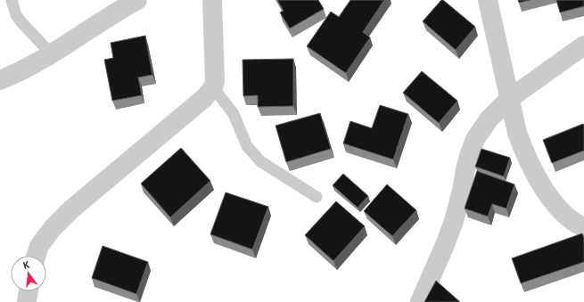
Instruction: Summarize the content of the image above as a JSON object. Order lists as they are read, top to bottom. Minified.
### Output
{"north":"top"}
